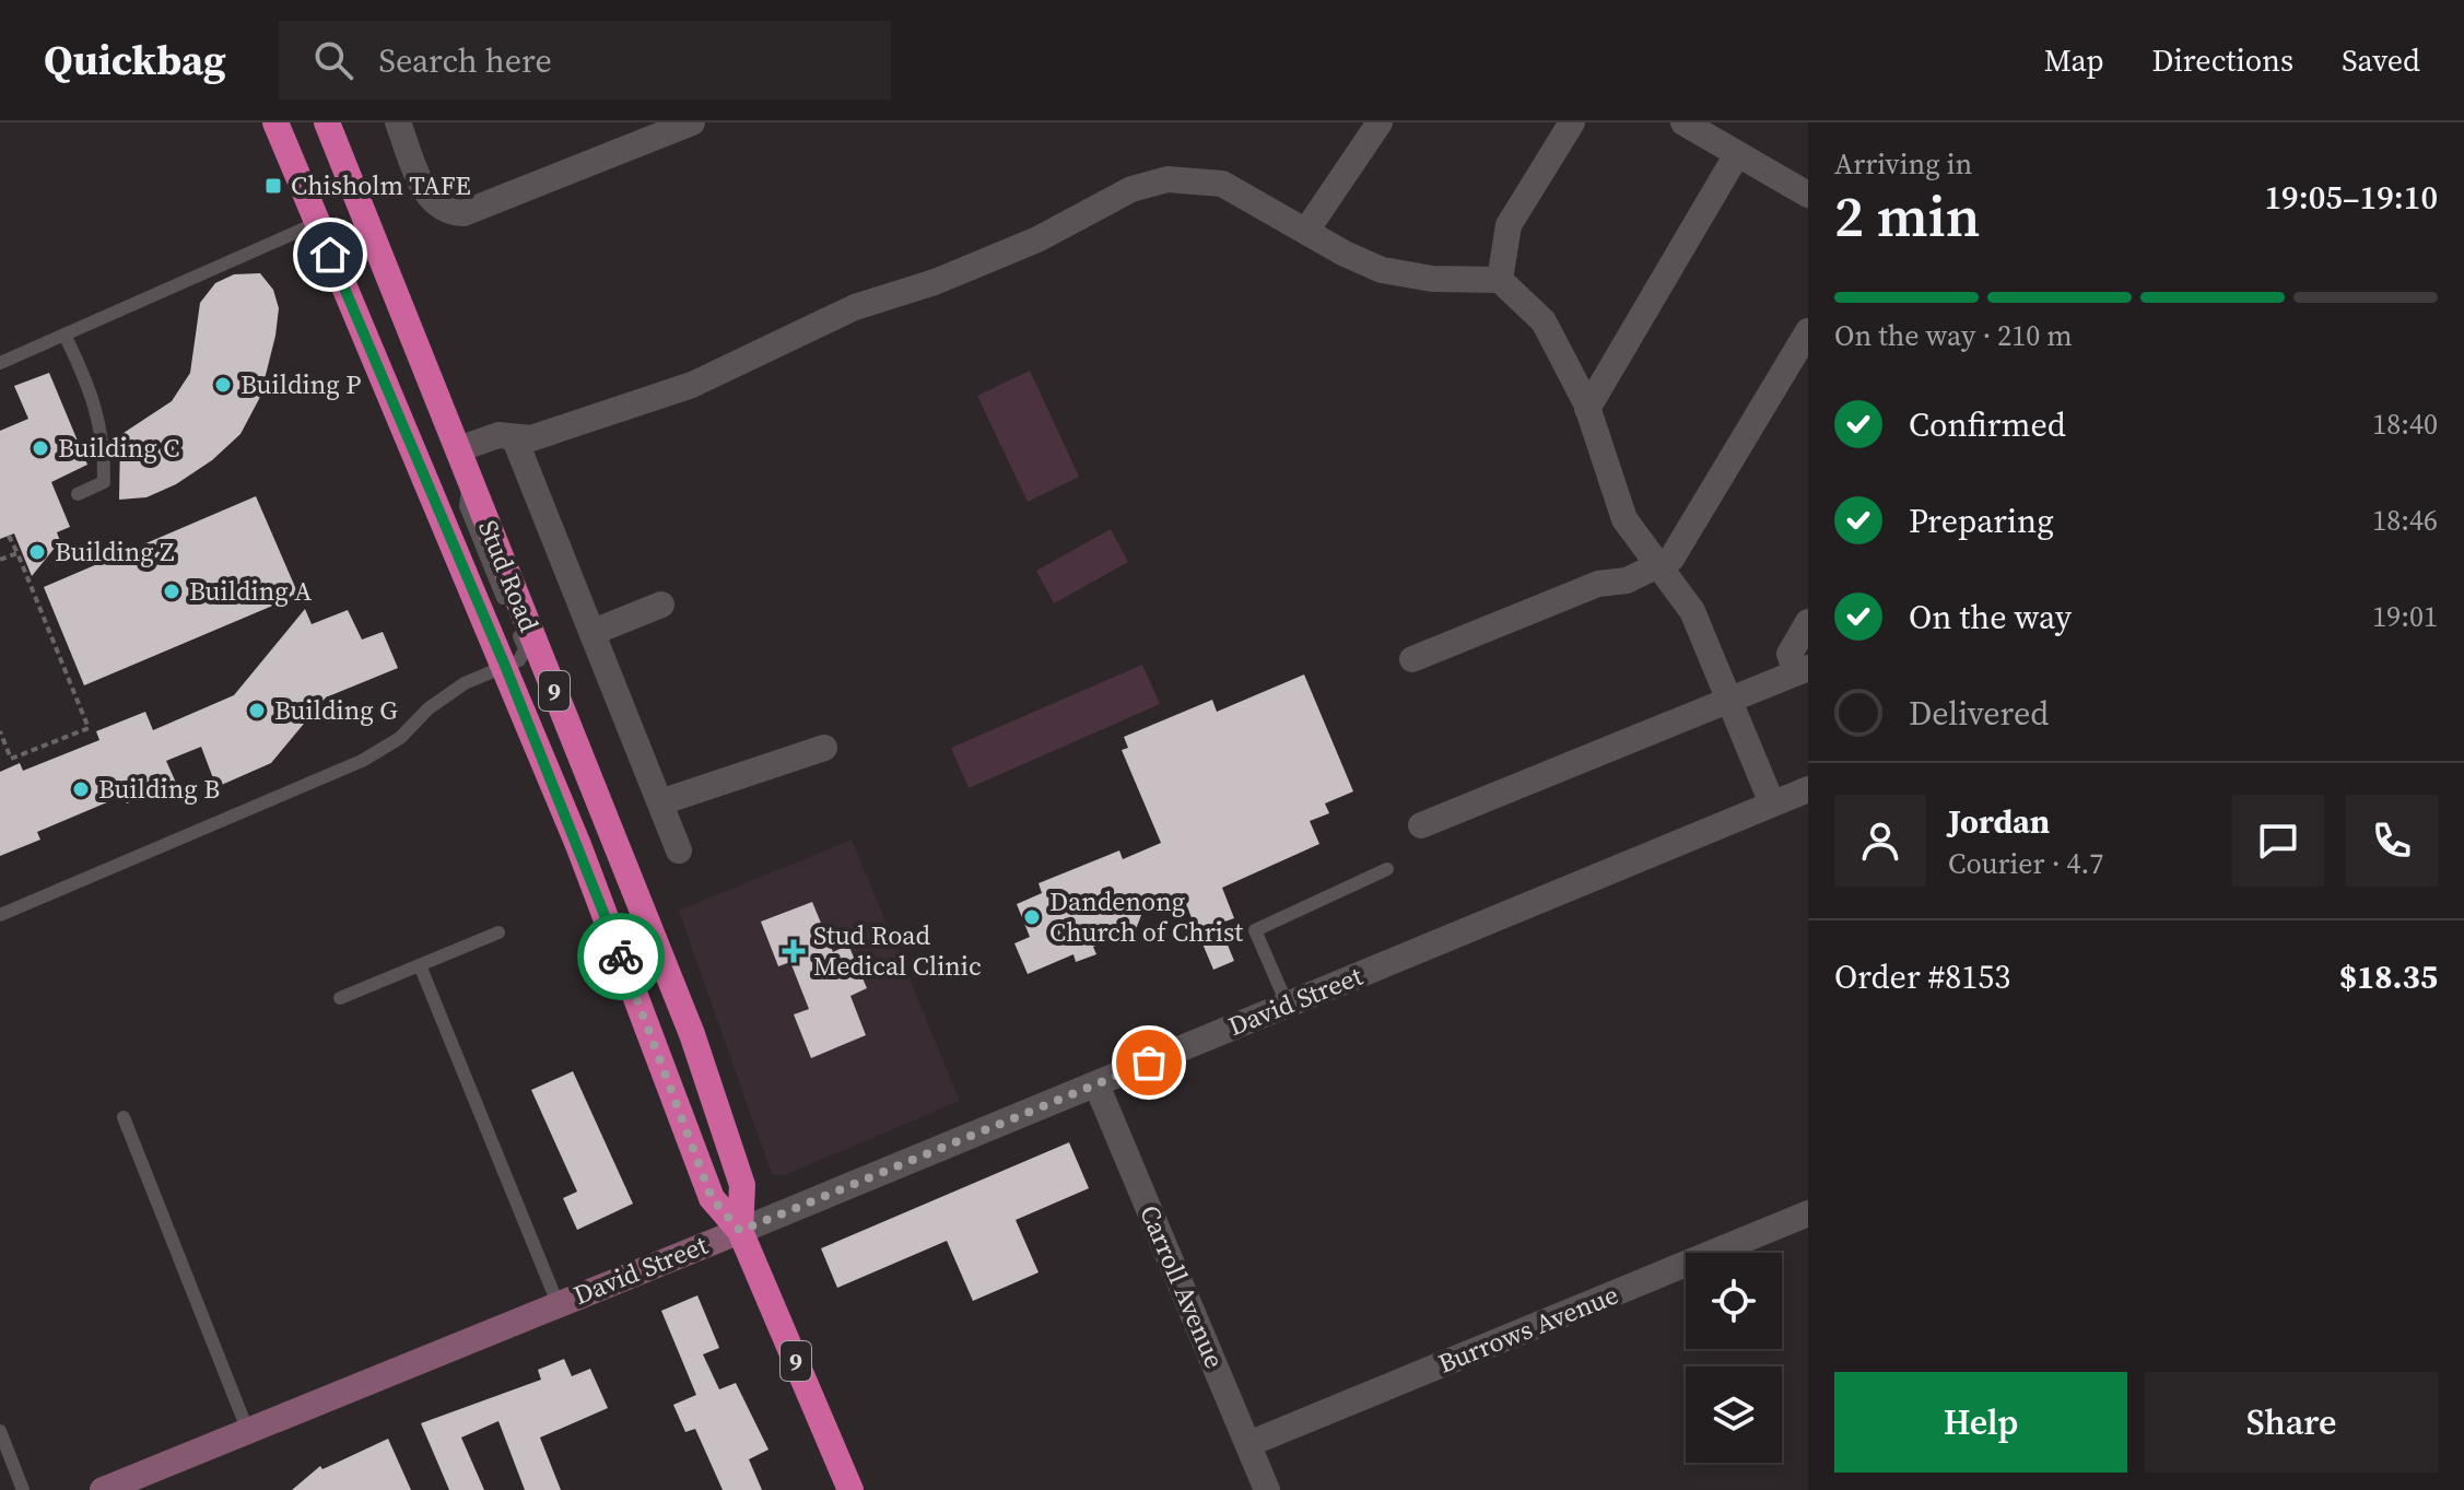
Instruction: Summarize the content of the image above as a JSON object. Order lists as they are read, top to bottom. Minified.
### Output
{"streets":{"highway":["Stud Road","9"],"main road":["David Street"],"street":["Carroll Avenue","Burrows Avenue"]},"crossings":[["Stud Road","David Street"],["David Street","Carroll Avenue"],["Carroll Avenue","Burrows Avenue"]],"places":{"transit":["Chisholm TAFE"],"other":["Building P","Building C","Building Z","Building A","Building G","Building B","Dandenong Church of Christ"],"health":["Stud Road Medical Clinic"]},"page":{"header":"Quickbag","search":"Search here","nav":["Map","Directions","Saved"],"heading":["2 min","Arriving in","19:05–19:10"],"panel":["Jordan","Courier · 4.7","Order #8153","$18.35"],"bar":"On the way · 210 m","list":[["Confirmed","18:40"],["Preparing","18:46"],["On the way","19:01"],"Delivered"],"buttons":["Help","Share"]}}
